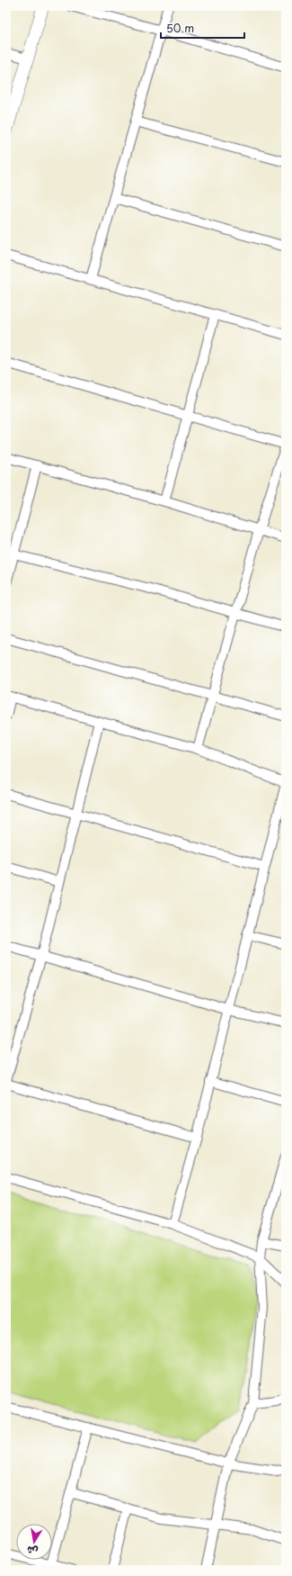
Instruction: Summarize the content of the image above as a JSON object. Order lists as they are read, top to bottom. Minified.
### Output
{"scale_bar":"50 m","north":"bottom"}
